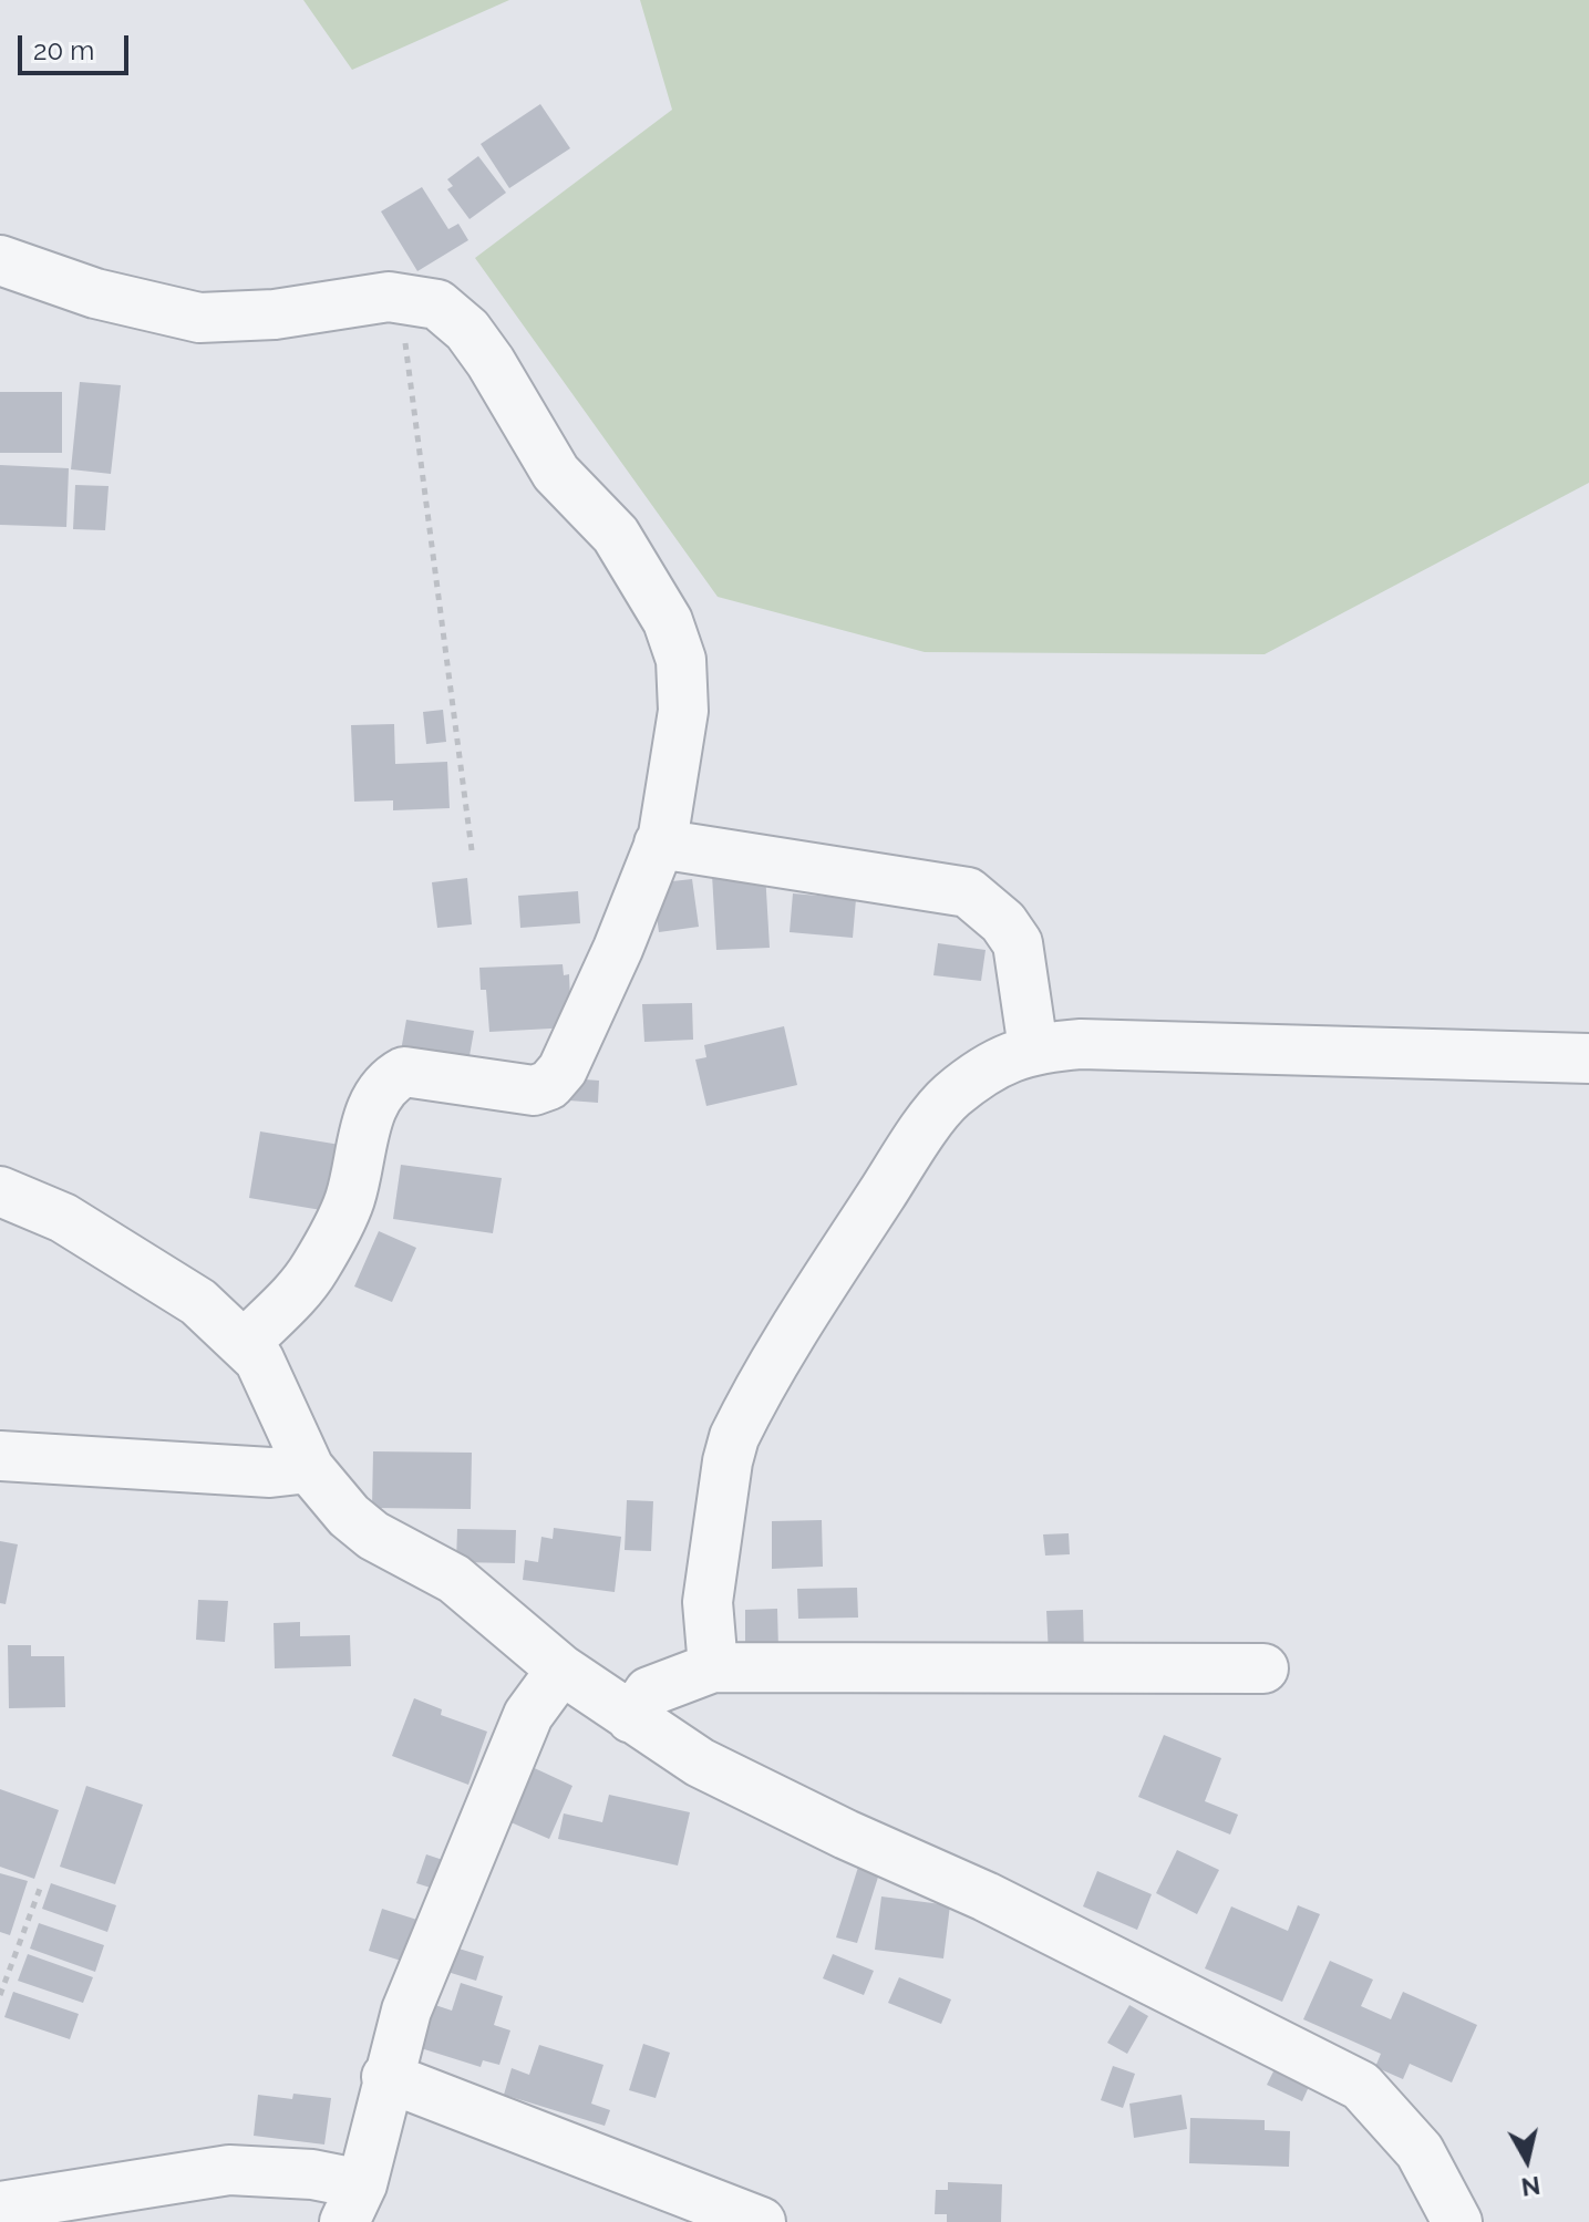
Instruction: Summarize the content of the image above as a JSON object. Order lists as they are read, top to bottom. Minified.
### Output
{"scale_bar":"20 m","north":"bottom"}
